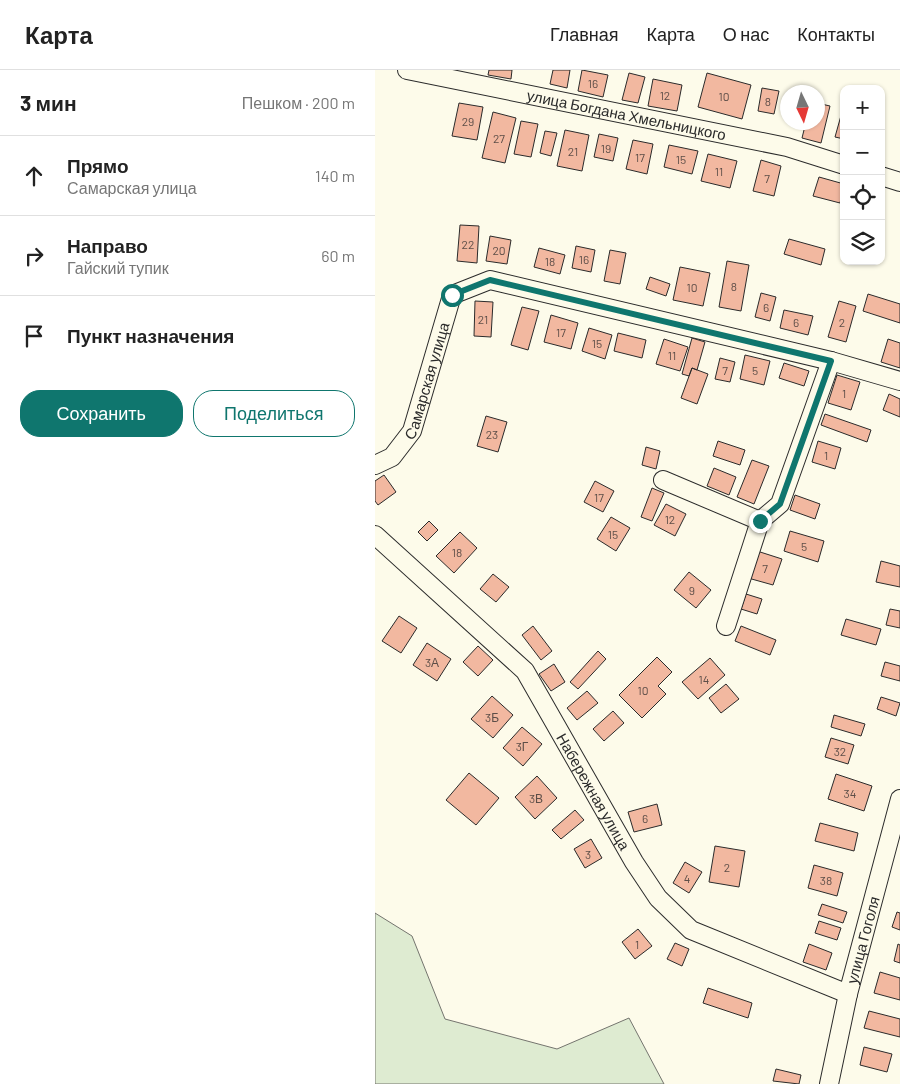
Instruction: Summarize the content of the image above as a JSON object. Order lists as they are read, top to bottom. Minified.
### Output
{"streets":{"street":["улица Богдана Хмельницкого","Самарская улица","Набережная улица","улица Гоголя"]},"crossings":[["Набережная улица","улица Гоголя"]],"house_numbers":["16","12","10","8","29","27","19","21","17","15","11","7","22","20","16","18","8","10","6","21","6","2","17","15","11","7","5","1","23","1","17","12","15","5","18","7","9","3А","14","10","3Б","3Г","32","34","3В","6","3","2","4","38","1"],"north":"bottom","page":{"header":"Карта","nav":["Главная","Карта","О нас","Контакты"],"heading":["3 мин","Пешком · 200 m"],"map_buttons":["+","−"],"list":[["Прямо","Самарская улица","140 m"],["Направо","Гайский тупик","60 m"],"Пункт назначения"],"buttons":["Сохранить","Поделиться"]}}
